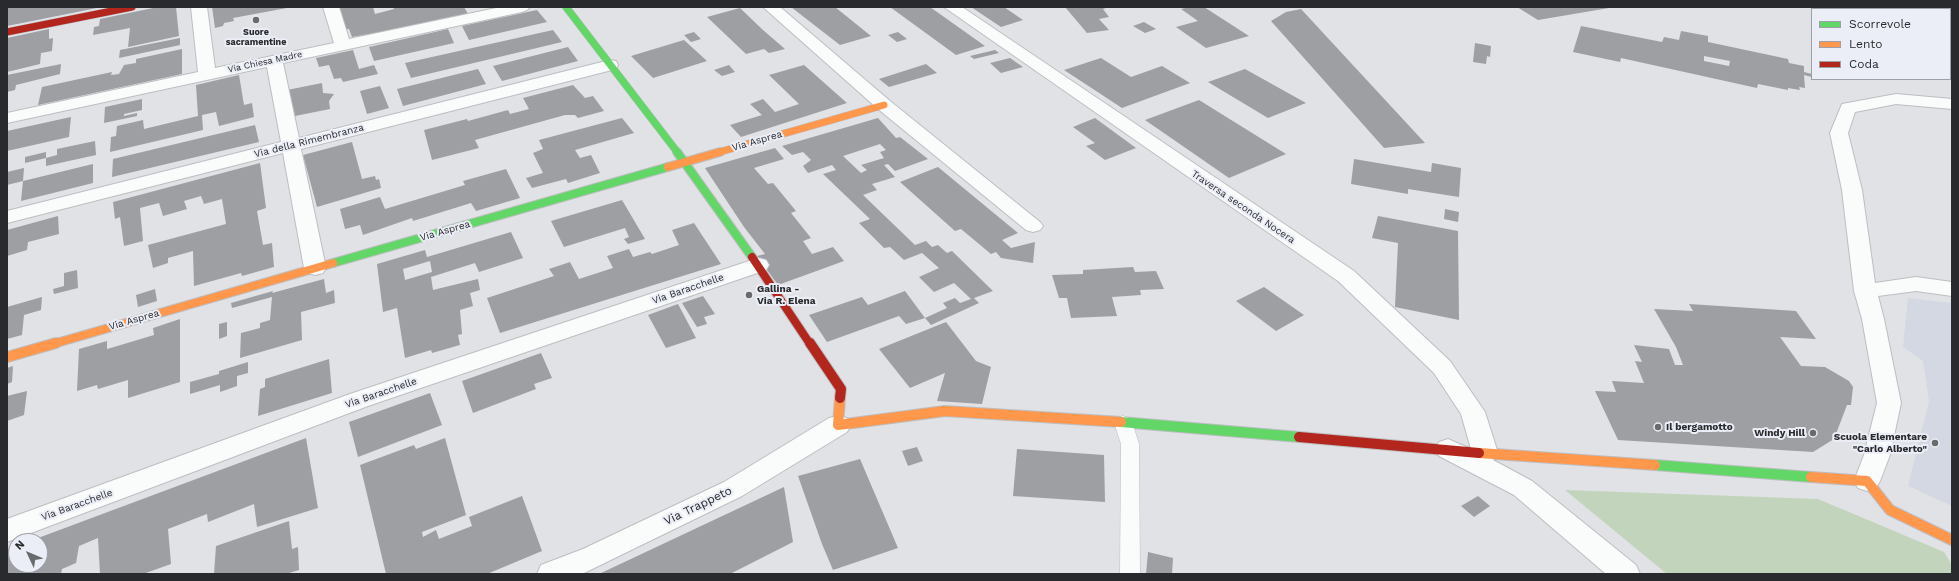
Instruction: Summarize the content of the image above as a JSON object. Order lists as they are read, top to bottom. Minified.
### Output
{"streets":{"street":["Via Chiesa Madre","Via della Rimembranza","Via Asprea","Traversa seconda Nocera","Via Baracchelle","Via Trappeto"]},"places":["Suore sacramentine","Gallina - Via R. Elena","Il bergamotto","Windy Hill","Scuola Elementare \"Carlo Alberto\""],"legend":["Scorrevole","Lento","Coda"],"north":"top left"}
